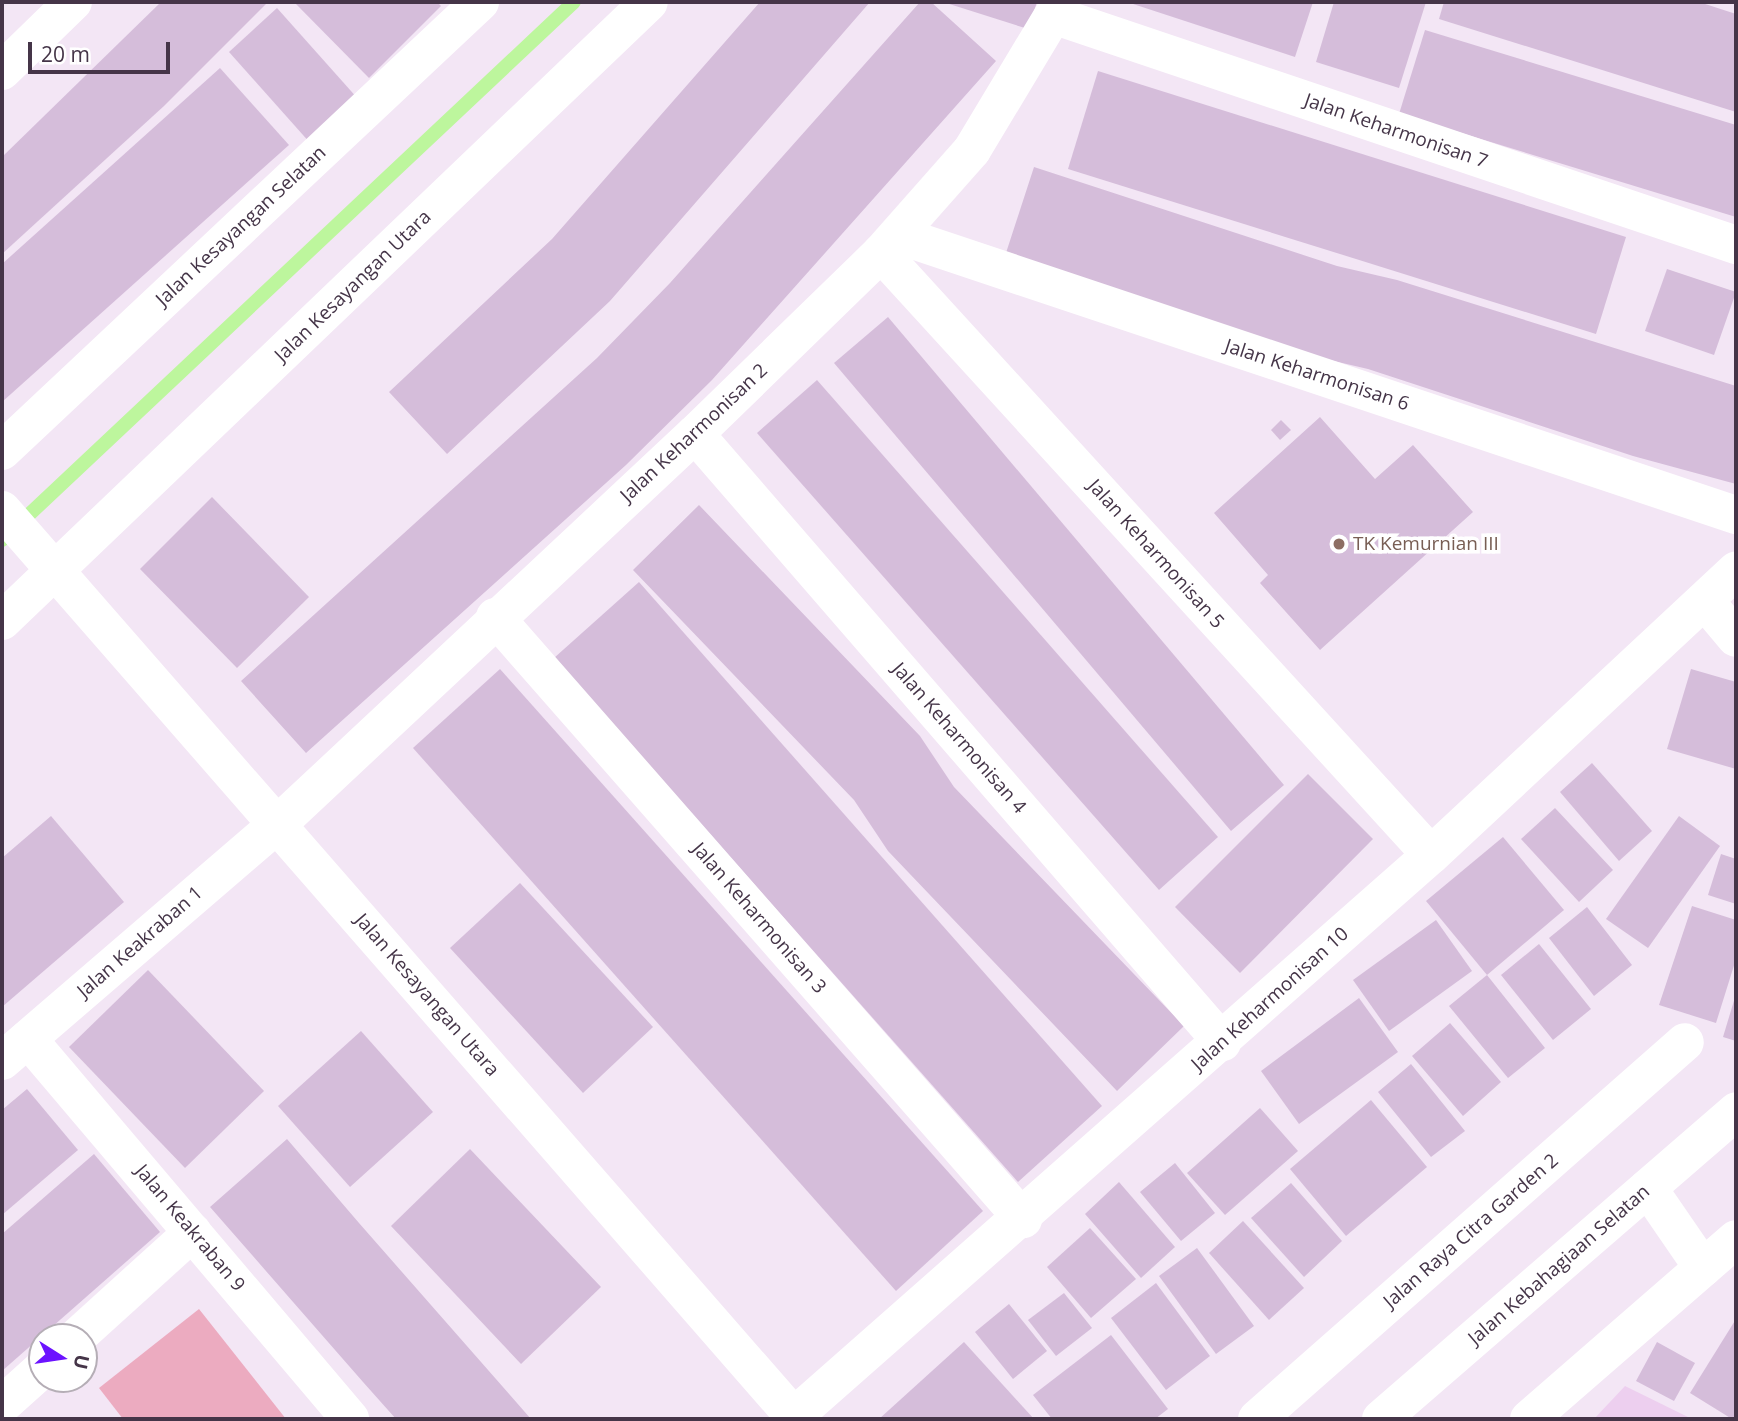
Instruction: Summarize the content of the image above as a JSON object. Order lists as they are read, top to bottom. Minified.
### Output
{"streets":{"street":["Jalan Keharmonisan 7","Jalan Kesayangan Selatan","Jalan Kesayangan Utara","Jalan Keharmonisan 6","Jalan Keharmonisan 2","Jalan Keharmonisan 5","Jalan Keharmonisan 4","Jalan Keharmonisan 3","Jalan Keakraban 1","Jalan Keharmonisan 10","Jalan Keakraban 9","Jalan Raya Citra Garden 2","Jalan Kebahagiaan Selatan"]},"crossings":[["Jalan Keharmonisan 7","Jalan Keharmonisan 2"],["Jalan Kesayangan Utara","Jalan Keharmonisan 2"],["Jalan Kesayangan Utara","Jalan Keakraban 1"],["Jalan Kesayangan Utara","Jalan Keharmonisan 10"],["Jalan Keharmonisan 6","Jalan Keharmonisan 2"],["Jalan Keharmonisan 6","Jalan Keharmonisan 5"],["Jalan Keharmonisan 2","Jalan Keharmonisan 5"],["Jalan Keharmonisan 2","Jalan Keharmonisan 4"],["Jalan Keharmonisan 2","Jalan Keharmonisan 3"],["Jalan Keharmonisan 2","Jalan Keakraban 1"],["Jalan Keharmonisan 5","Jalan Keharmonisan 10"],["Jalan Keharmonisan 4","Jalan Keharmonisan 10"],["Jalan Keharmonisan 3","Jalan Keharmonisan 10"],["Jalan Keakraban 1","Jalan Keakraban 9"]],"places":["TK Kemurnian III"],"scale_bar":"20 m","north":"right"}
